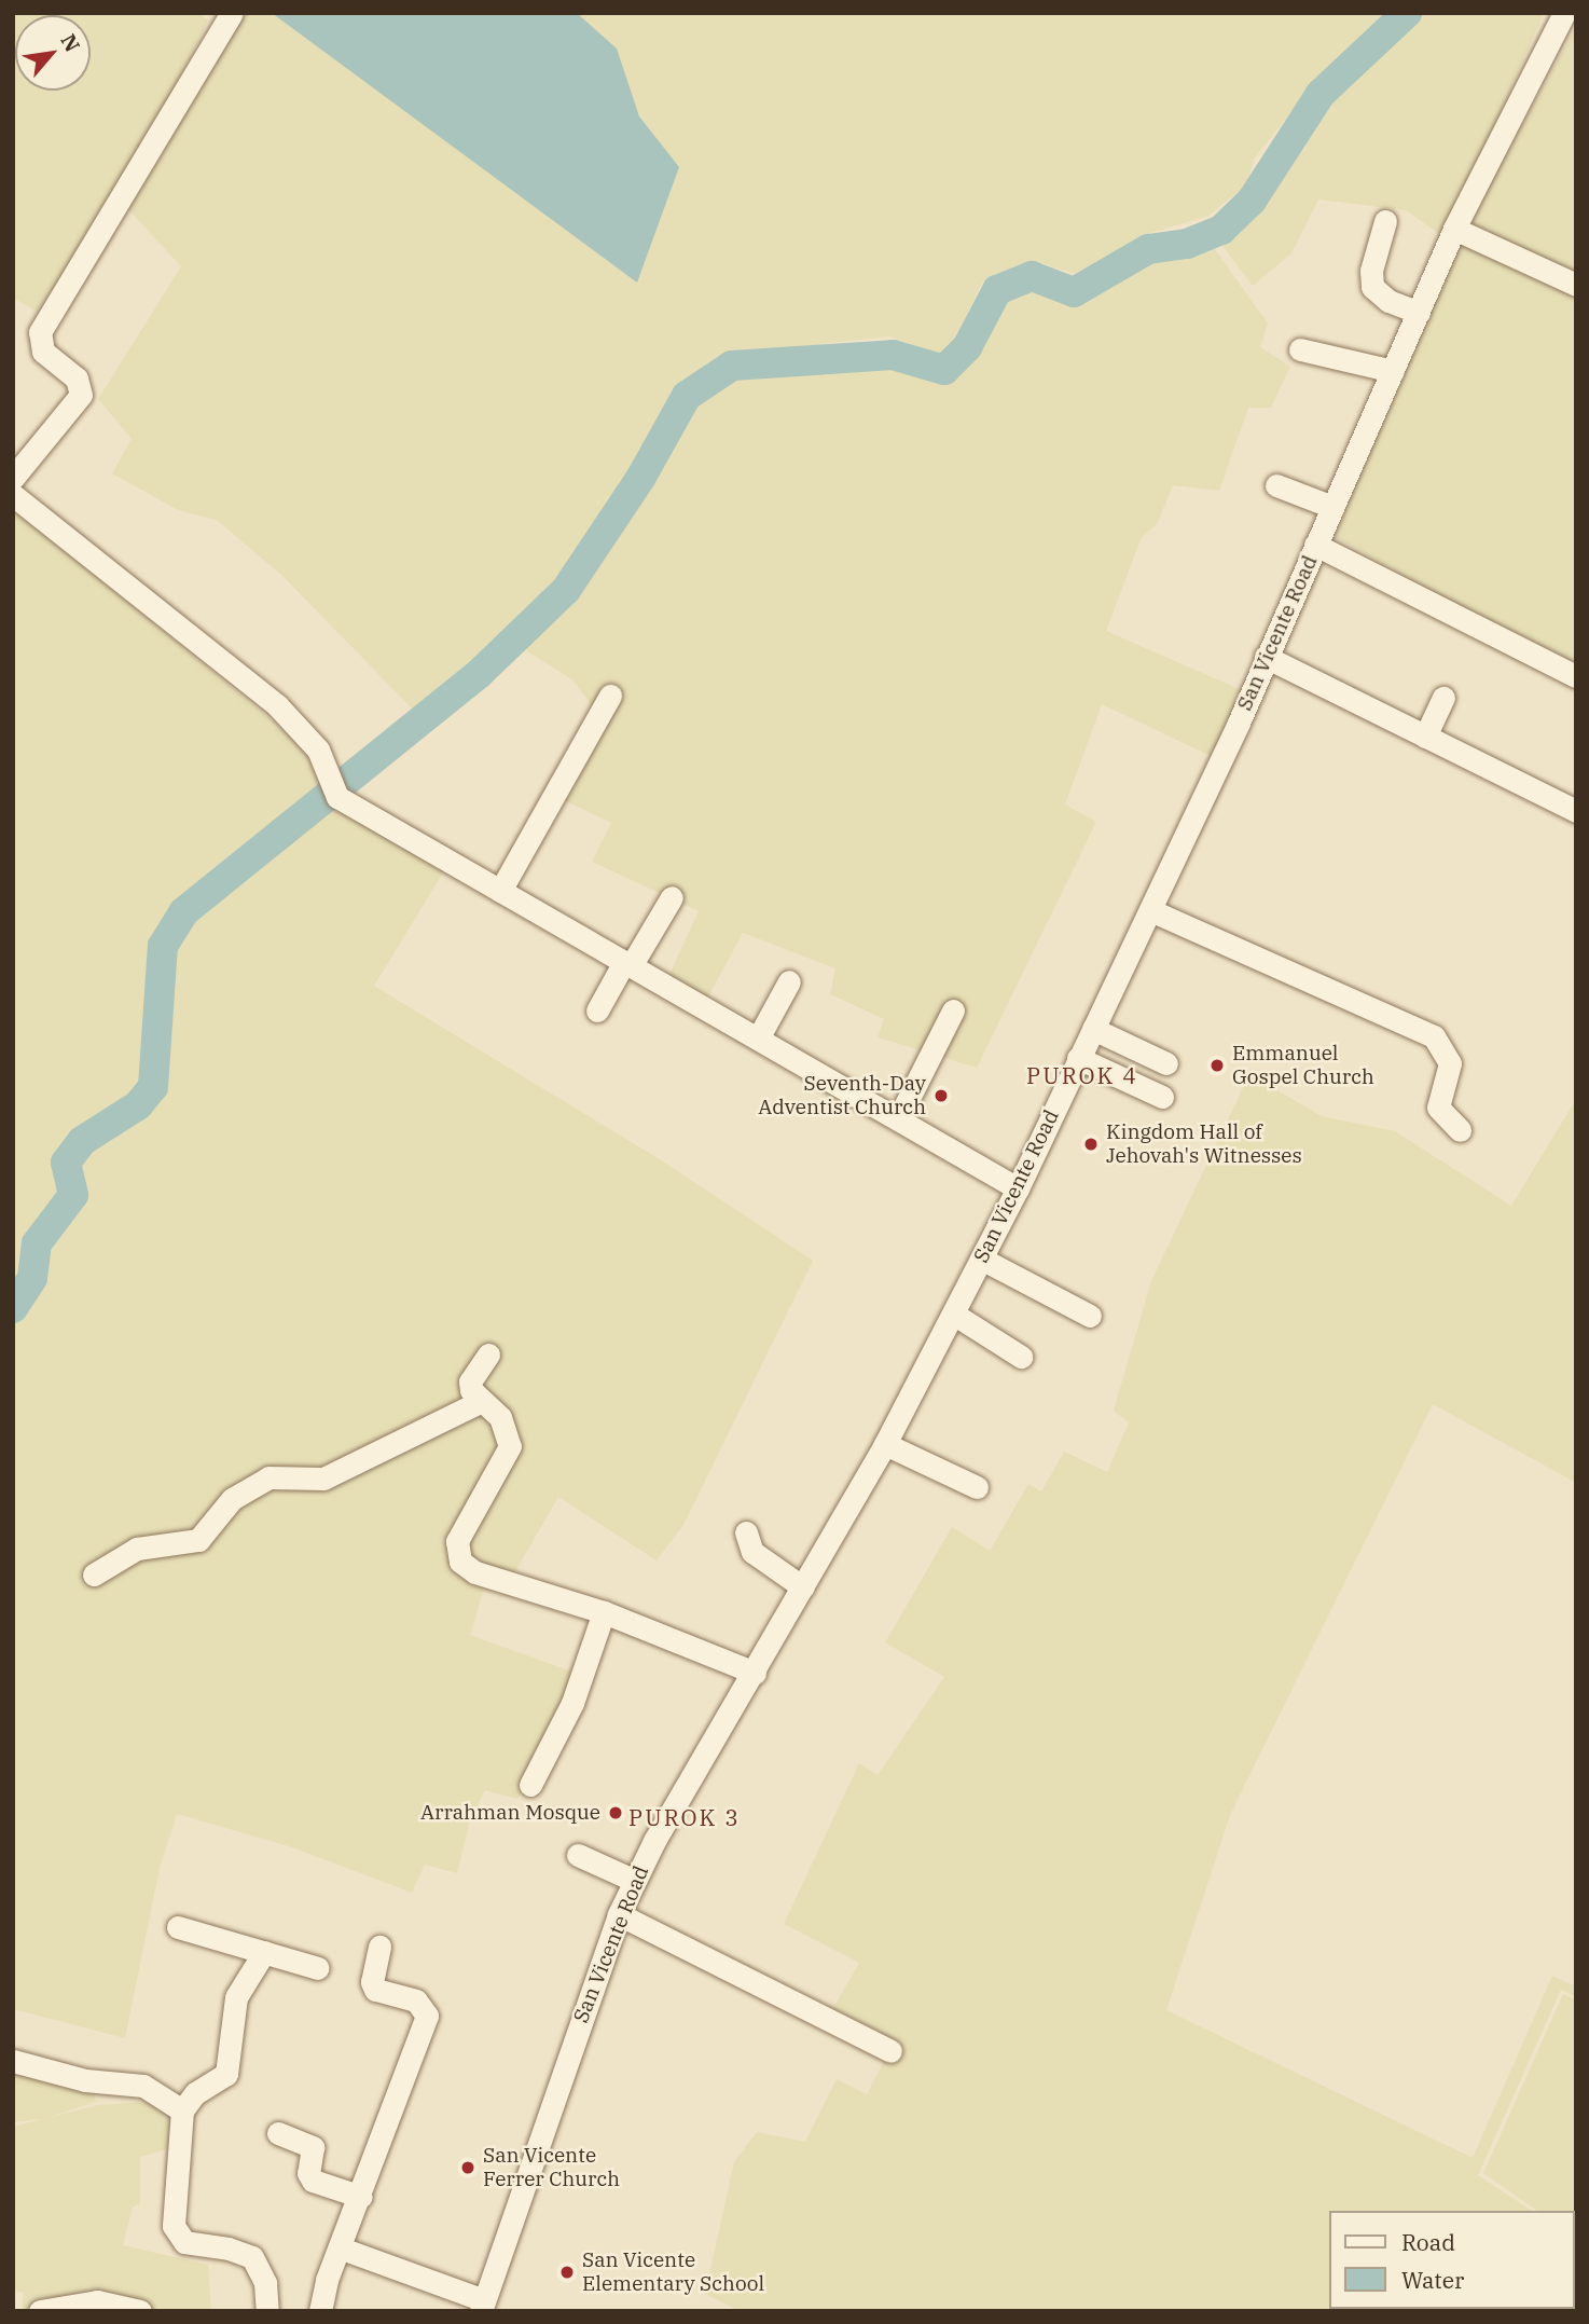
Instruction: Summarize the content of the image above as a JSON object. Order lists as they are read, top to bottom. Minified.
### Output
{"streets":{"street":["San Vicente Road"]},"districts":["PUROK 4","PUROK 3"],"places":["Emmanuel Gospel Church","Seventh-Day Adventist Church","Kingdom Hall of Jehovah's Witnesses","Arrahman Mosque","San Vicente Ferrer Church","San Vicente Elementary School"],"legend":["Road","Water"],"north":"top right"}
